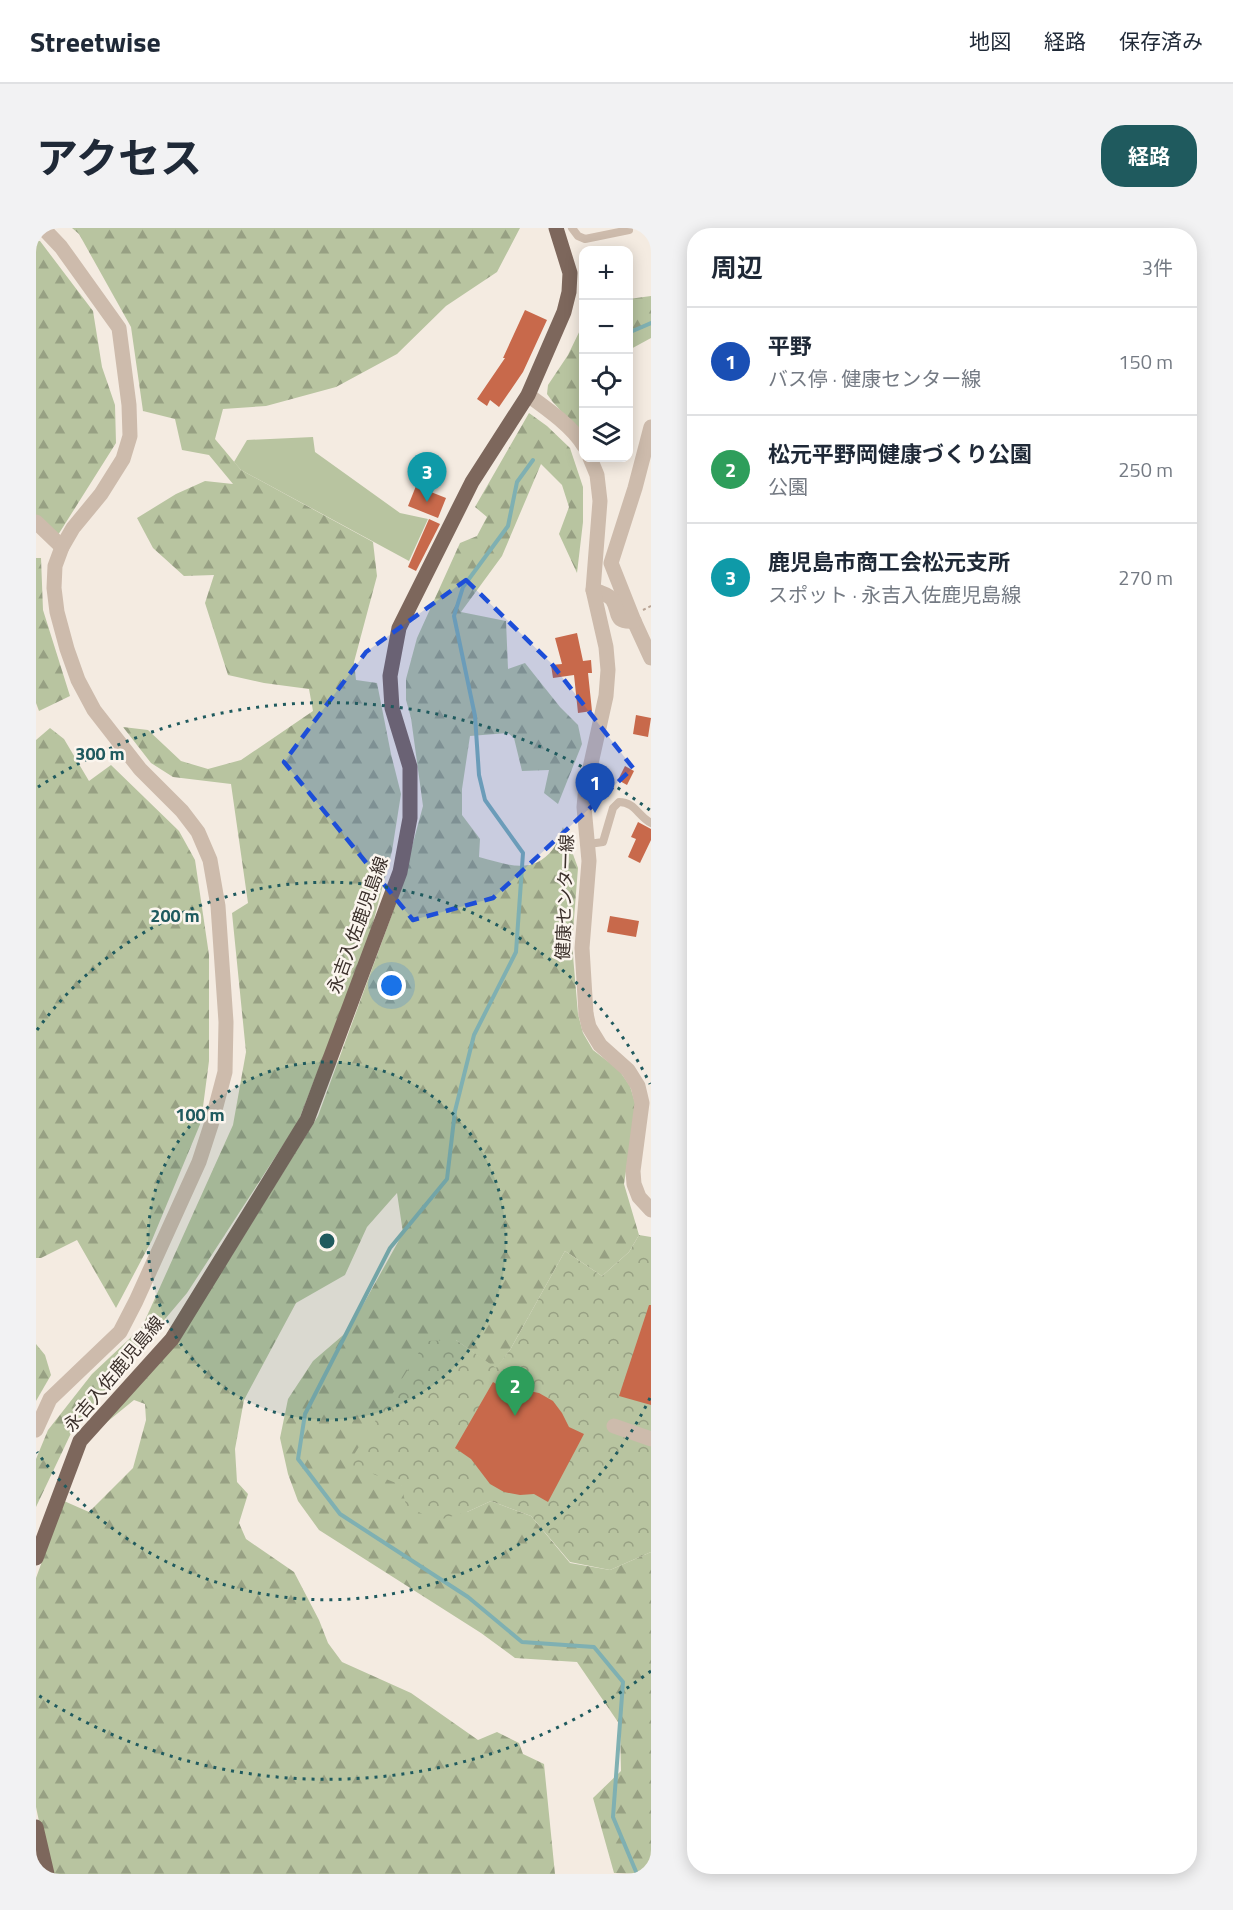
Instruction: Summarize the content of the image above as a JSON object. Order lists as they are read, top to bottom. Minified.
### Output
{"streets":{"main road":["永吉入佐鹿児島線"],"street":["健康センター線"]},"page":{"header":"Streetwise","nav":["地図","経路","保存済み"],"title":"アクセス","buttons":"経路","heading":["周辺","3件"],"map_buttons":["+","−"],"list":[{"mark":"1","name":"平野","note":"バス停 · 健康センター線","value":"150 m"},{"mark":"2","name":"松元平野岡健康づくり公園","note":"公園","value":"250 m"},{"mark":"3","name":"鹿児島市商工会松元支所","note":"スポット · 永吉入佐鹿児島線","value":"270 m"}],"pins":["3","1","2"]},"rings":["300 m","200 m","100 m"]}
